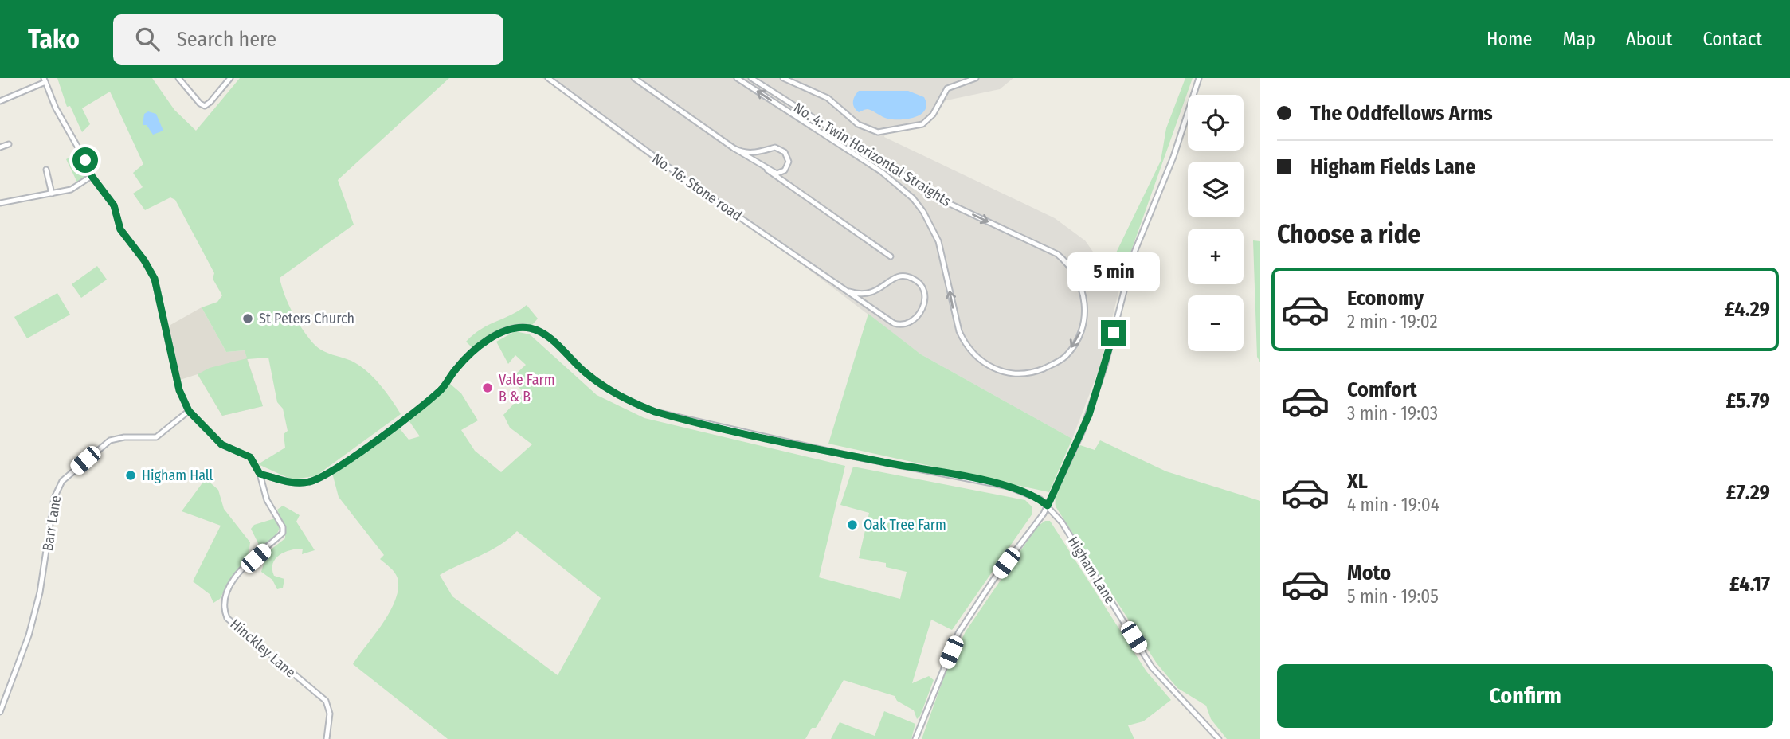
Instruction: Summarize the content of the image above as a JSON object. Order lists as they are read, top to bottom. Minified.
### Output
{"streets":{"street":["No. 4: Twin Horizontal Straights","No. 16: Stone road","Barr Lane","Higham Lane","Hinckley Lane"]},"places":["St Peters Church","Vale Farm B & B","Higham Hall","Oak Tree Farm"],"page":{"header":"Tako","search":"Search here","nav":["Home","Map","About","Contact"],"banner":["The Oddfellows Arms","Higham Fields Lane"],"map_buttons":["+","−"],"heading":"Choose a ride","bubble":"5 min","list":[{"name":"Economy","note":"2 min · 19:02","value":"£4.29"},{"name":"Comfort","note":"3 min · 19:03","value":"£5.79"},{"name":"XL","note":"4 min · 19:04","value":"£7.29"},{"name":"Moto","note":"5 min · 19:05","value":"£4.17"}],"buttons":"Confirm"}}
